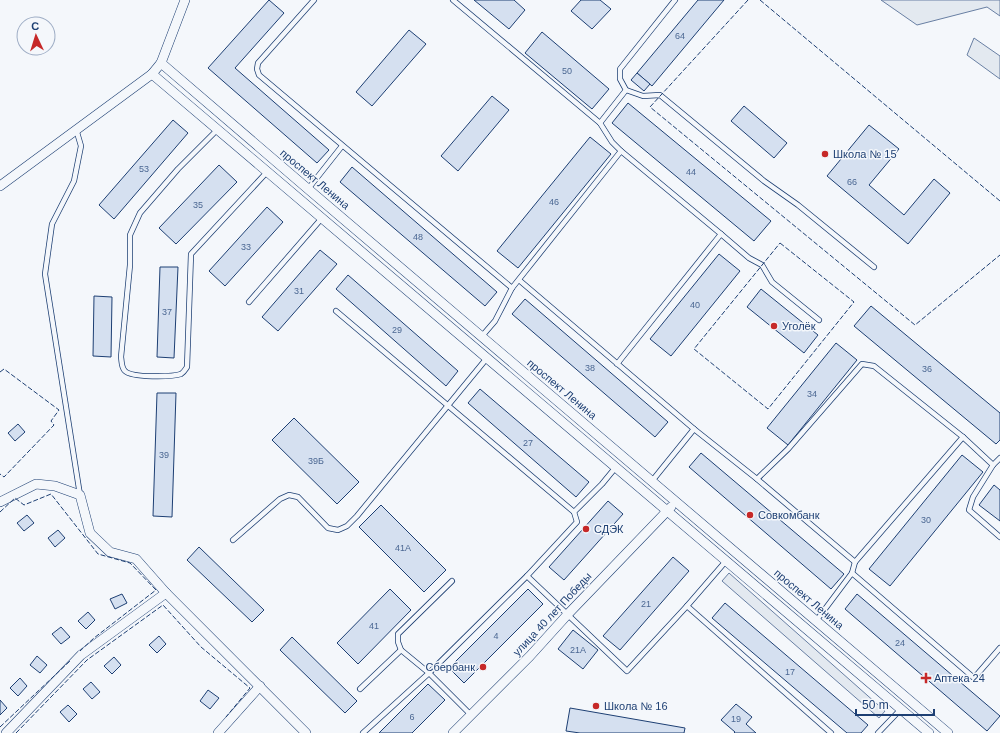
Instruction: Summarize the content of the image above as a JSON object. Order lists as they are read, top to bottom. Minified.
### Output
{"streets":{"street":["проспект Ленина","улица 40 лет Победы"]},"crossings":[["проспект Ленина","улица 40 лет Победы"]],"places":{"other":["Школа № 15","Уголёк","Совкомбанк","СДЭК","Сбербанк","Школа № 16"],"health":["Аптека 24"]},"house_numbers":["64","50","53","44","66","46","35","48","33","31","40","37","29","38","36","34","27","39","39Б","30","41А","21","41","4","24","21А","17","6","19"],"scale_bar":"50 m","north":"top"}
